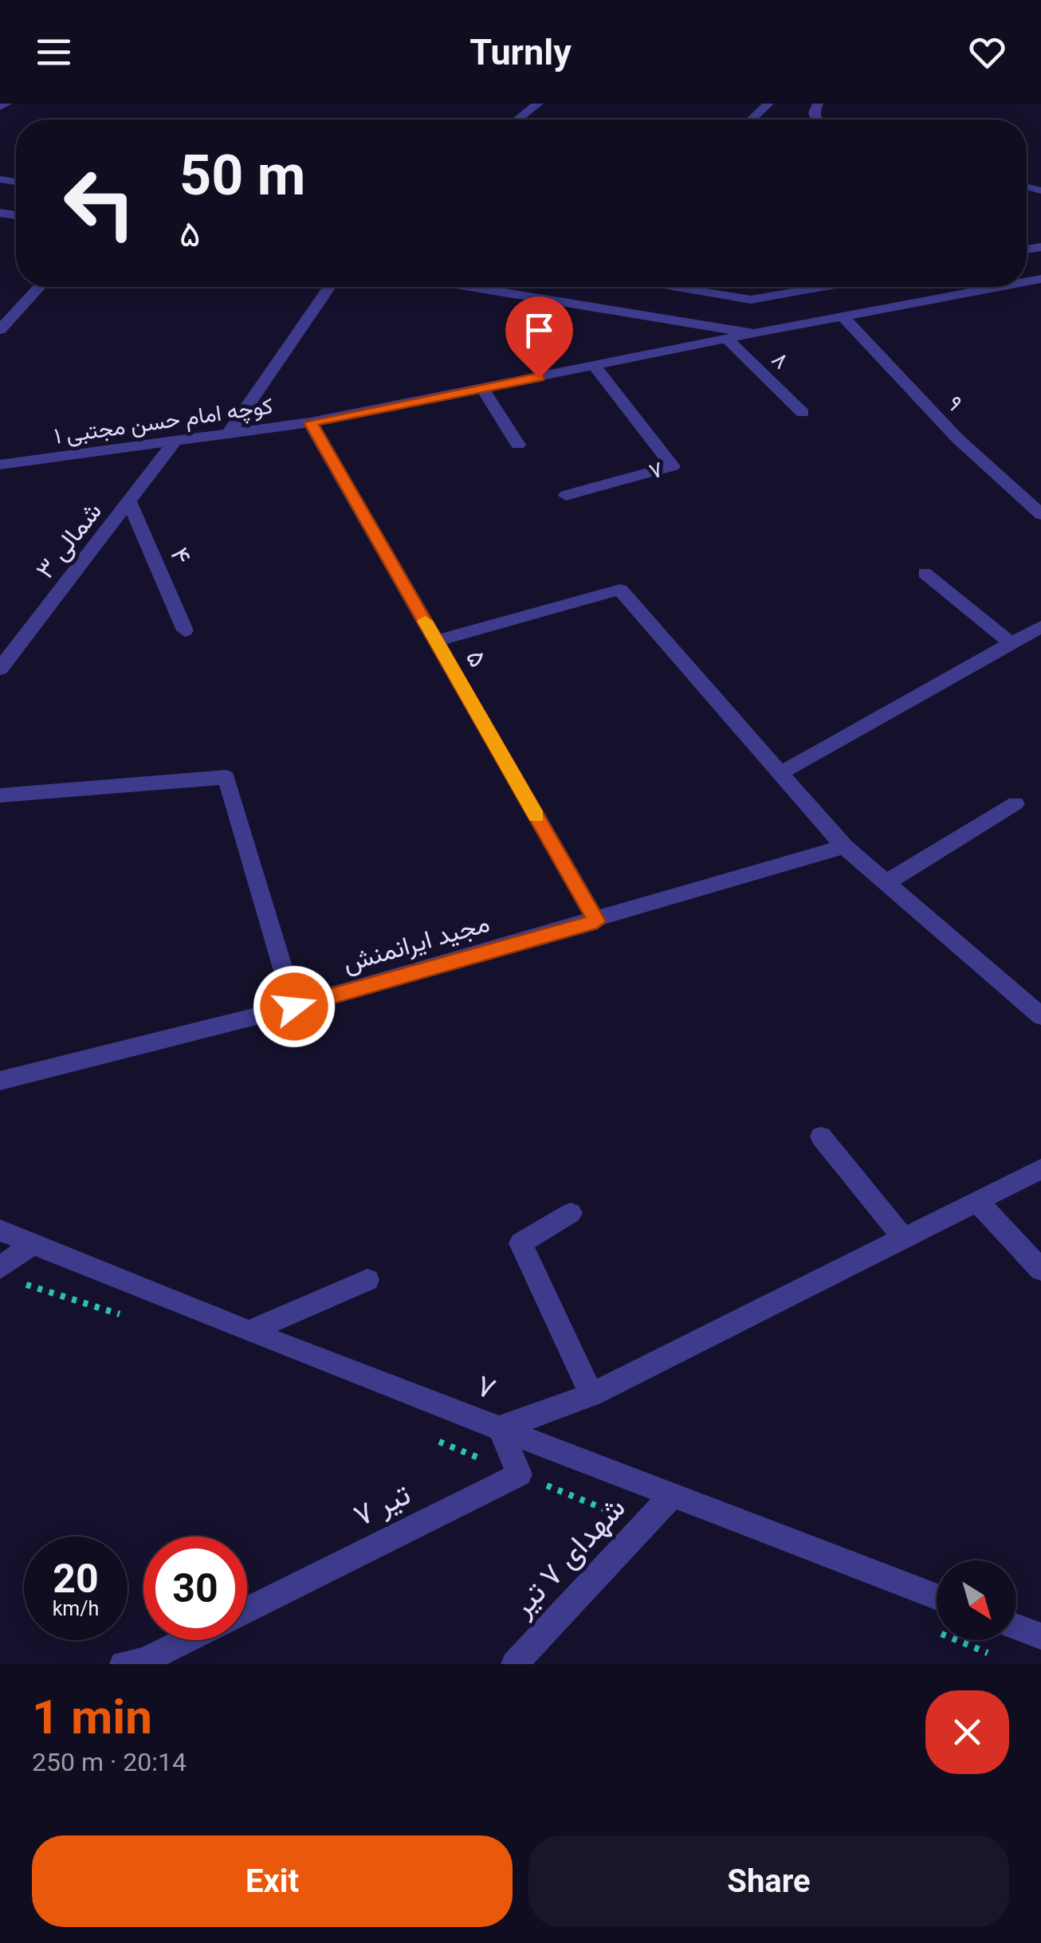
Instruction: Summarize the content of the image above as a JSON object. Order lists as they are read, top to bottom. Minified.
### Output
{"streets":{"street":["۸","۹","کوچه امام حسن مجتبی ۱","۷","۳ شمالی","۴","۵","مجید ایرانمنش","۷ تیر","شهدای ۷ تیر"]},"crossings":[["۸","کوچه امام حسن مجتبی ۱"],["۹","کوچه امام حسن مجتبی ۱"],["کوچه امام حسن مجتبی ۱","۷"],["کوچه امام حسن مجتبی ۱","۳ شمالی"],["کوچه امام حسن مجتبی ۱","۵"],["۷","۷ تیر"],["۷","شهدای ۷ تیر"],["۳ شمالی","۴"],["۵","مجید ایرانمنش"]],"north":"bottom right","page":{"header":"Turnly","turn":["50 m","۵"],"speed":"20 km/h","limit":"30","heading":["1 min","250 m · 20:14"],"buttons":["Exit","Share"]}}
